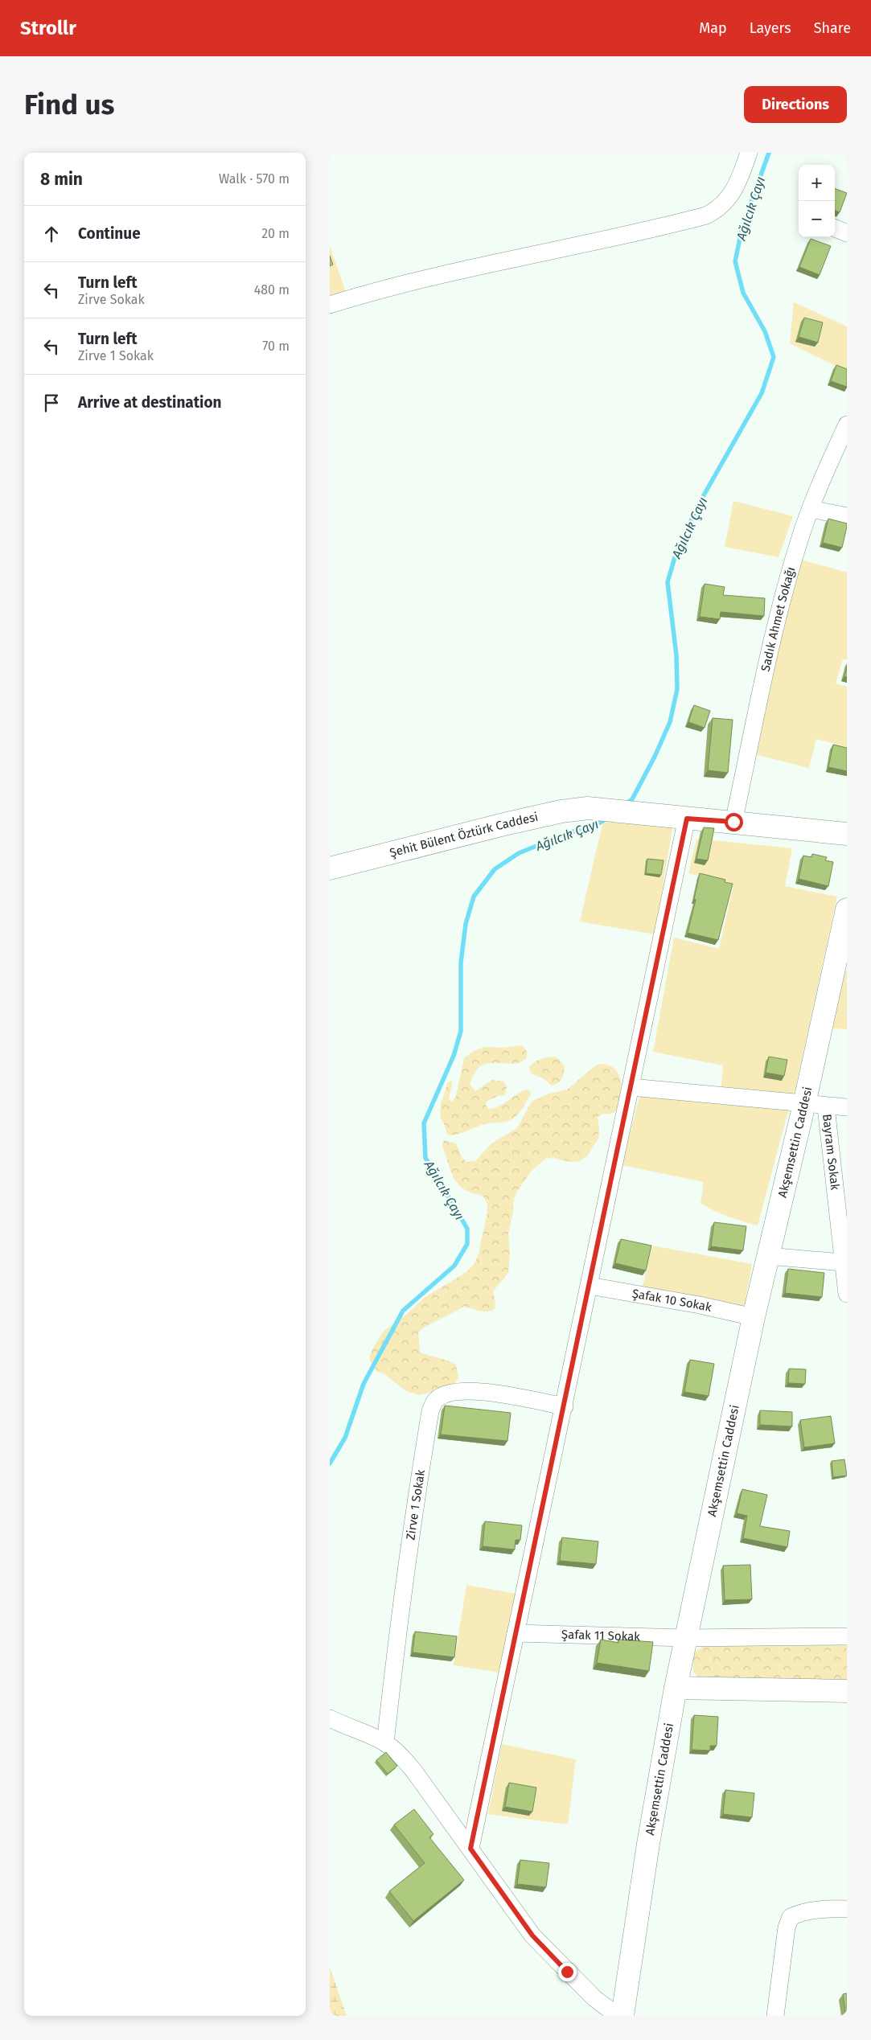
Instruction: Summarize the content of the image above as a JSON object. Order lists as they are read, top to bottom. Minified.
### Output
{"streets":{"street":["Sadık Ahmet Sokağı","Şehit Bülent Öztürk Caddesi","Akşemsettin Caddesi","Bayram Sokak","Şafak 10 Sokak","Zirve 1 Sokak","Şafak 11 Sokak"]},"crossings":[["Akşemsettin Caddesi","Şafak 10 Sokak"],["Akşemsettin Caddesi","Şafak 11 Sokak"]],"water":["Ağılcık Çayı"],"page":{"header":"Strollr","nav":["Map","Layers","Share"],"buttons":"Directions","title":"Find us","heading":["8 min","Walk · 570 m"],"map_buttons":["+","−"],"list":[["Continue","20 m"],["Turn left","Zirve Sokak","480 m"],["Turn left","Zirve 1 Sokak","70 m"],"Arrive at destination"]}}
